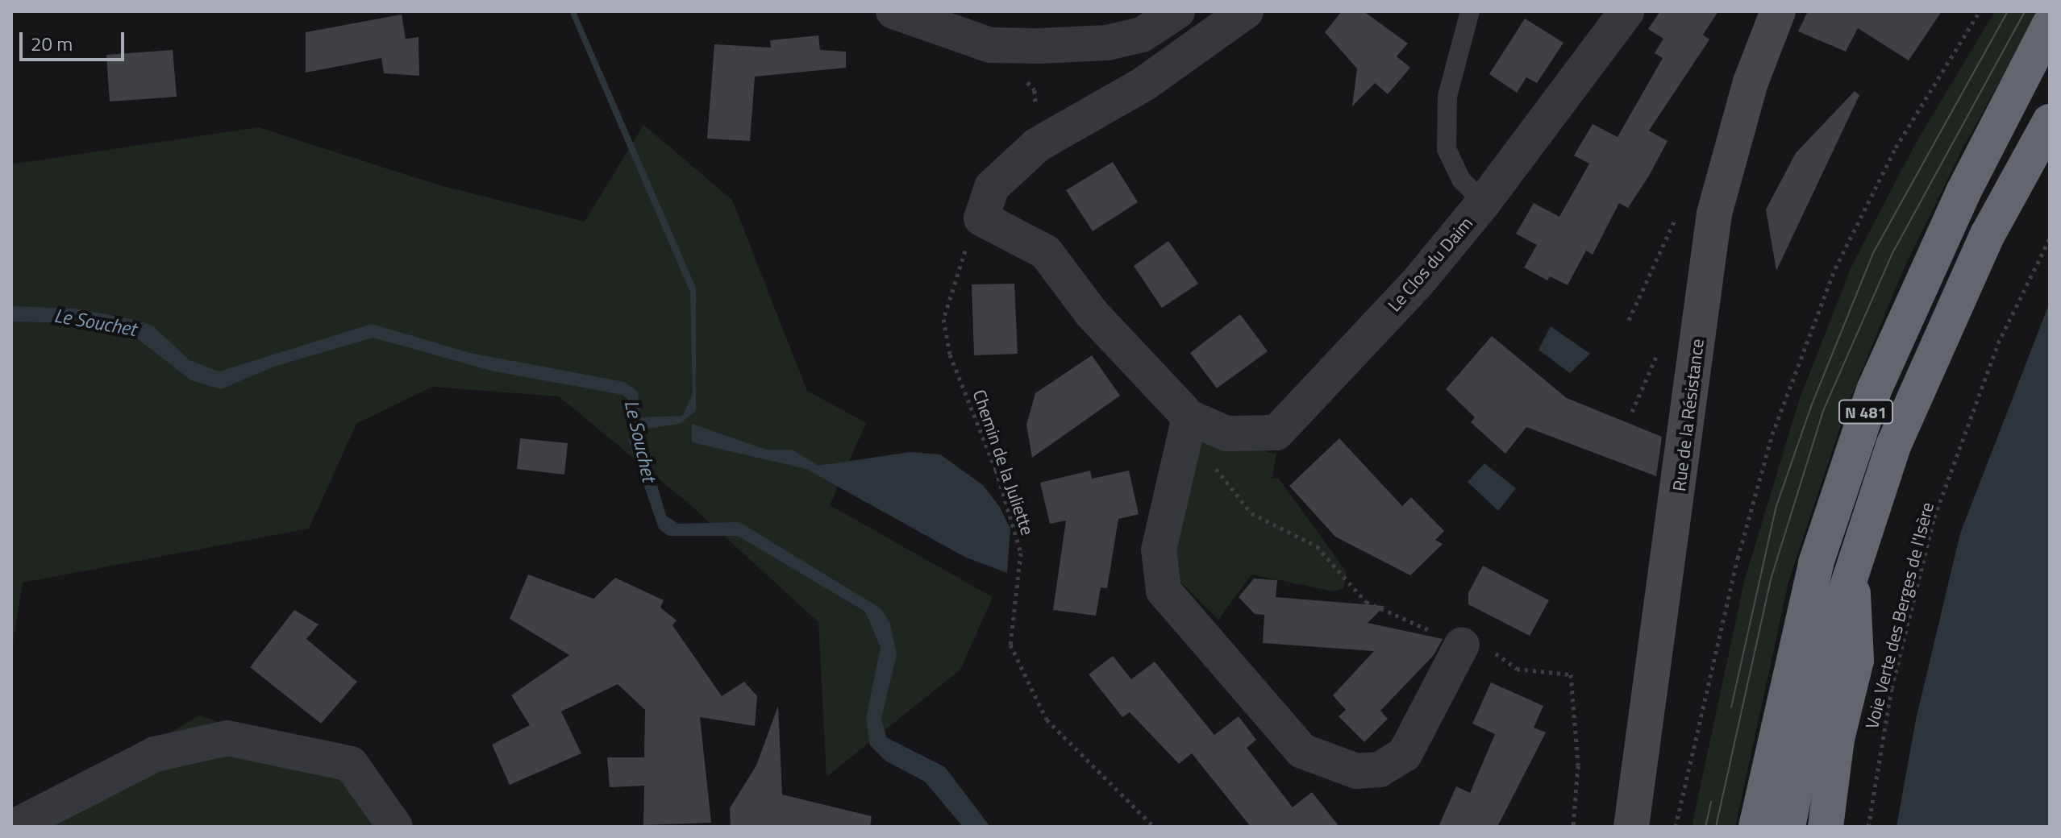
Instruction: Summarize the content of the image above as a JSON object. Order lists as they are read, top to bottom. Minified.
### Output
{"streets":{"highway":["N 481"],"street":["Le Clos du Daim","Rue de la Résistance"],"path":["Chemin de la Juliette","Voie Verte des Berges de l'Isère"]},"crossings":[["Le Clos du Daim","Chemin de la Juliette"]],"water":["Le Souchet"],"scale_bar":"20 m"}
